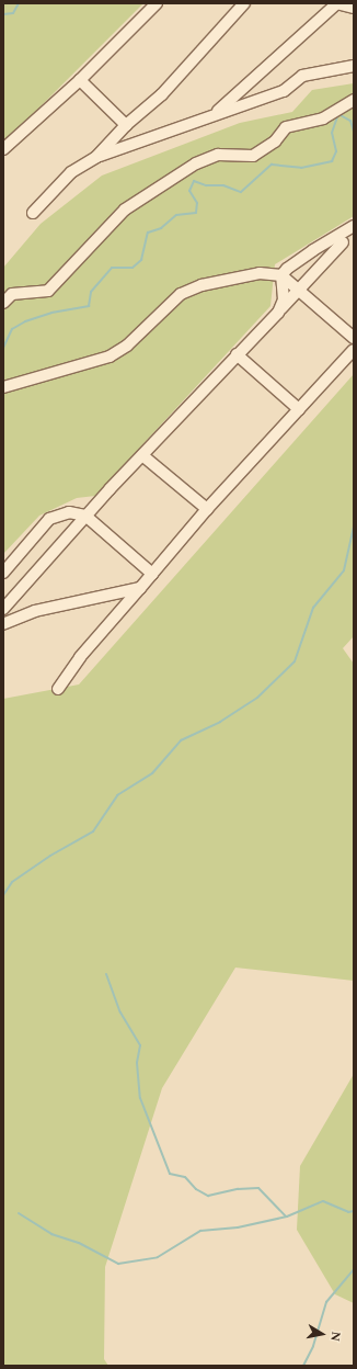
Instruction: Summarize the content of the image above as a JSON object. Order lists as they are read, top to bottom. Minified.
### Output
{"north":"right"}
